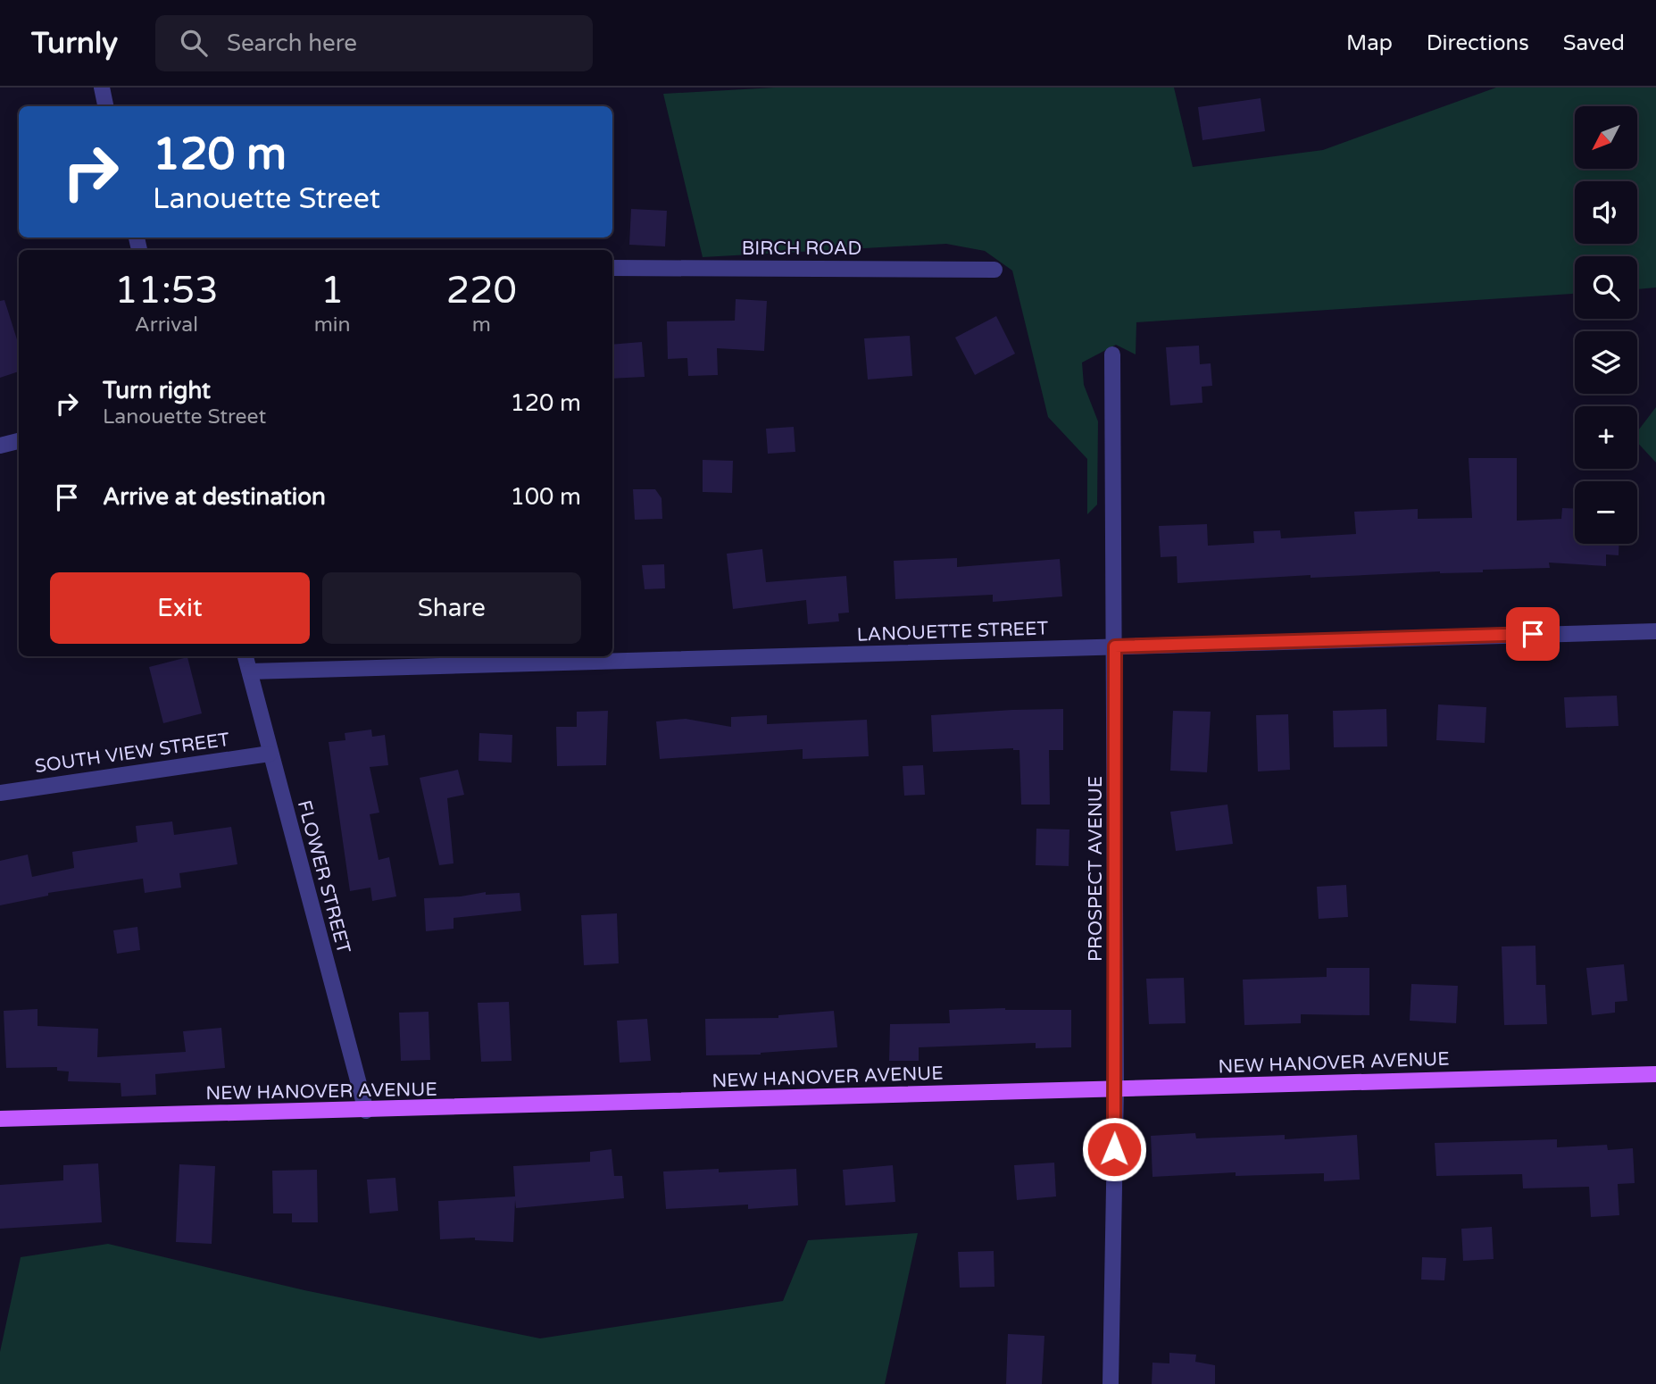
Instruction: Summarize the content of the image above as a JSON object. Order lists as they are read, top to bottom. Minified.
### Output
{"streets":{"main road":["NEW HANOVER AVENUE"],"street":["BIRCH ROAD","LANOUETTE STREET","SOUTH VIEW STREET","PROSPECT AVENUE","FLOWER STREET"]},"crossings":[["LANOUETTE STREET","PROSPECT AVENUE"],["LANOUETTE STREET","FLOWER STREET"],["SOUTH VIEW STREET","FLOWER STREET"],["PROSPECT AVENUE","NEW HANOVER AVENUE"],["FLOWER STREET","NEW HANOVER AVENUE"]],"north":"bottom left","page":{"header":"Turnly","search":"Search here","nav":["Map","Directions","Saved"],"map_buttons":["+","−"],"turn":["120 m","Lanouette Street"],"eta":["11:53","Arrival","1","min","220","m"],"list":[{"name":"Turn right","note":"Lanouette Street","value":"120 m"},{"name":"Arrive at destination","value":"100 m"}],"buttons":["Exit","Share"]}}
